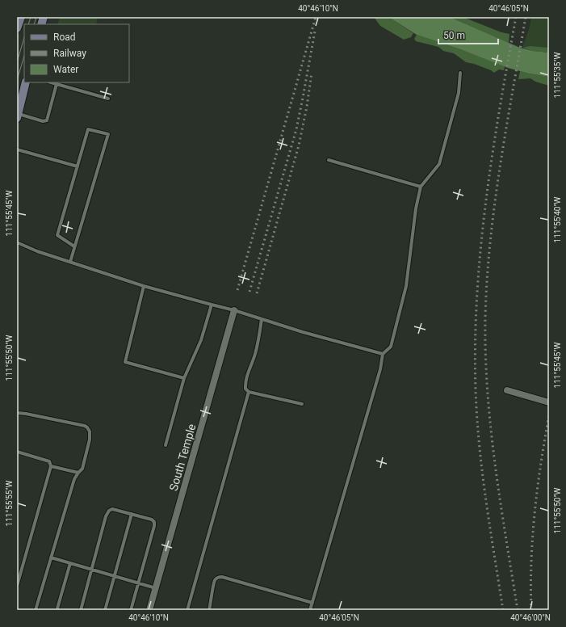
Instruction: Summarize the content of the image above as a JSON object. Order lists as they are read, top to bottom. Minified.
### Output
{"streets":{"street":["South Temple"]},"legend":["Road","Railway","Water"],"scale_bar":"50 m","coordinates":["40°46'10\"N","40°46'05\"N","111°55'35\"W","111°55'45\"W","111°55'40\"W","111°55'50\"W","111°55'55\"W","40°46'00\"N"]}
